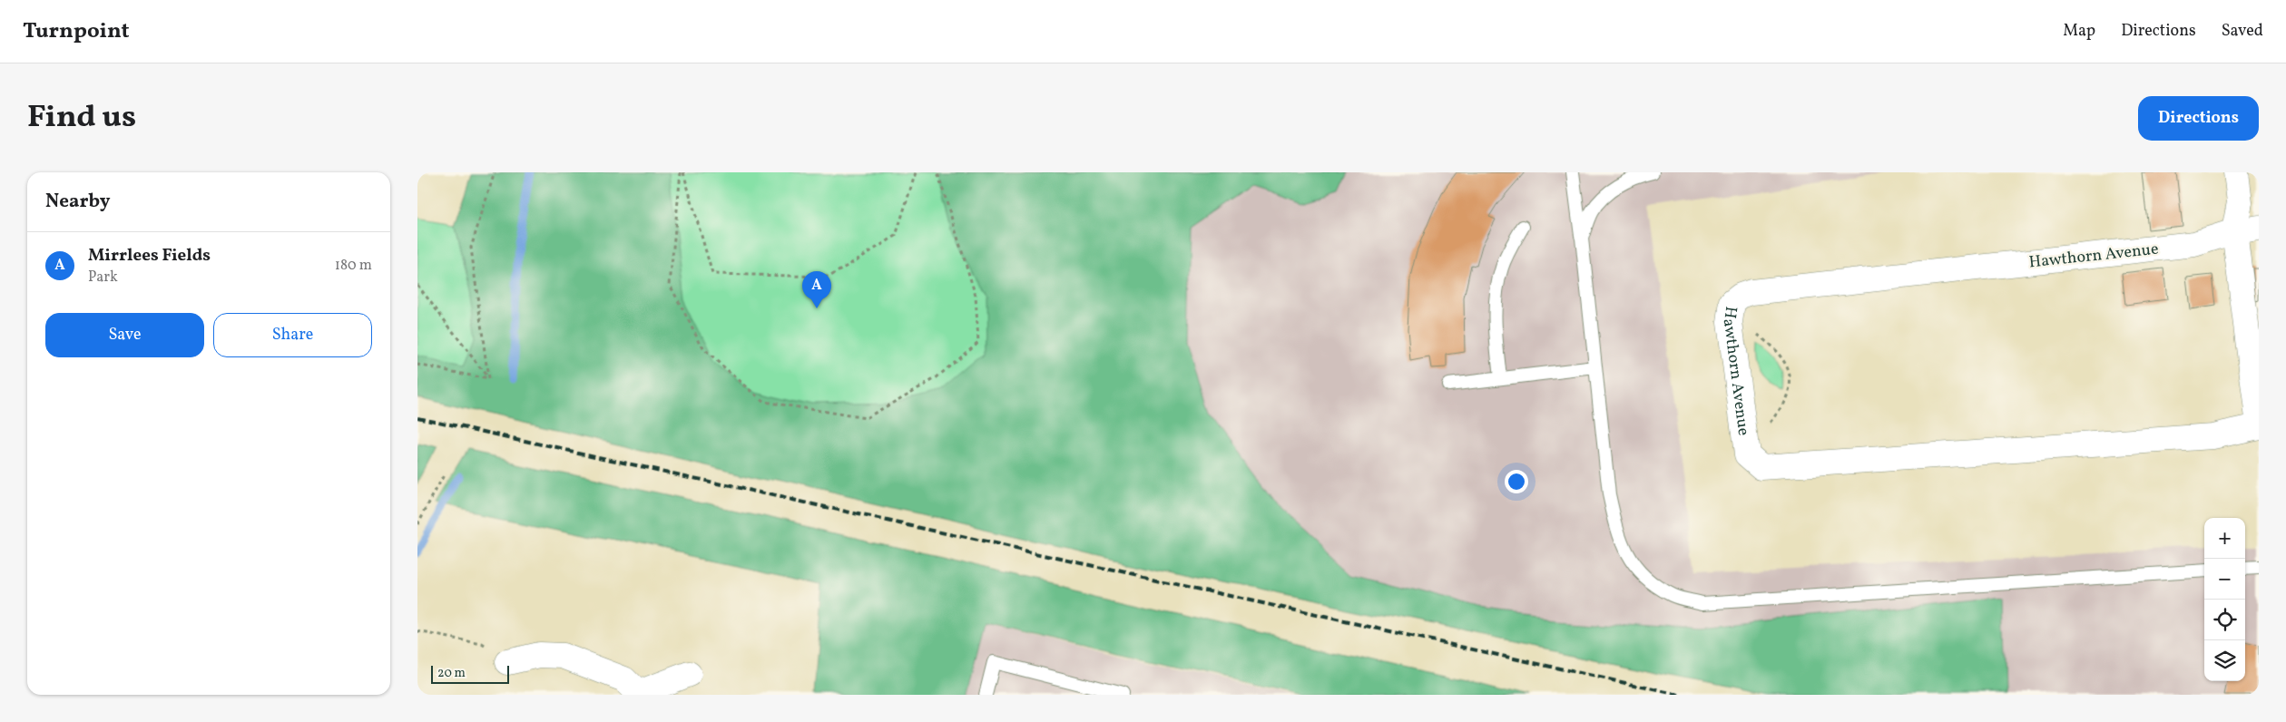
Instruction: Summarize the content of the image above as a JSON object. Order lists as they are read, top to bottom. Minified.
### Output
{"streets":{"street":["Hawthorn Avenue"]},"scale_bar":"20 m","page":{"header":"Turnpoint","nav":["Map","Directions","Saved"],"title":"Find us","buttons":["Directions",["Save","Share"]],"heading":"Nearby","list":[{"mark":"A","name":"Mirrlees Fields","note":"Park","value":"180 m"}],"pins":"A","map_buttons":["+","−"],"scale":"20 m"}}
